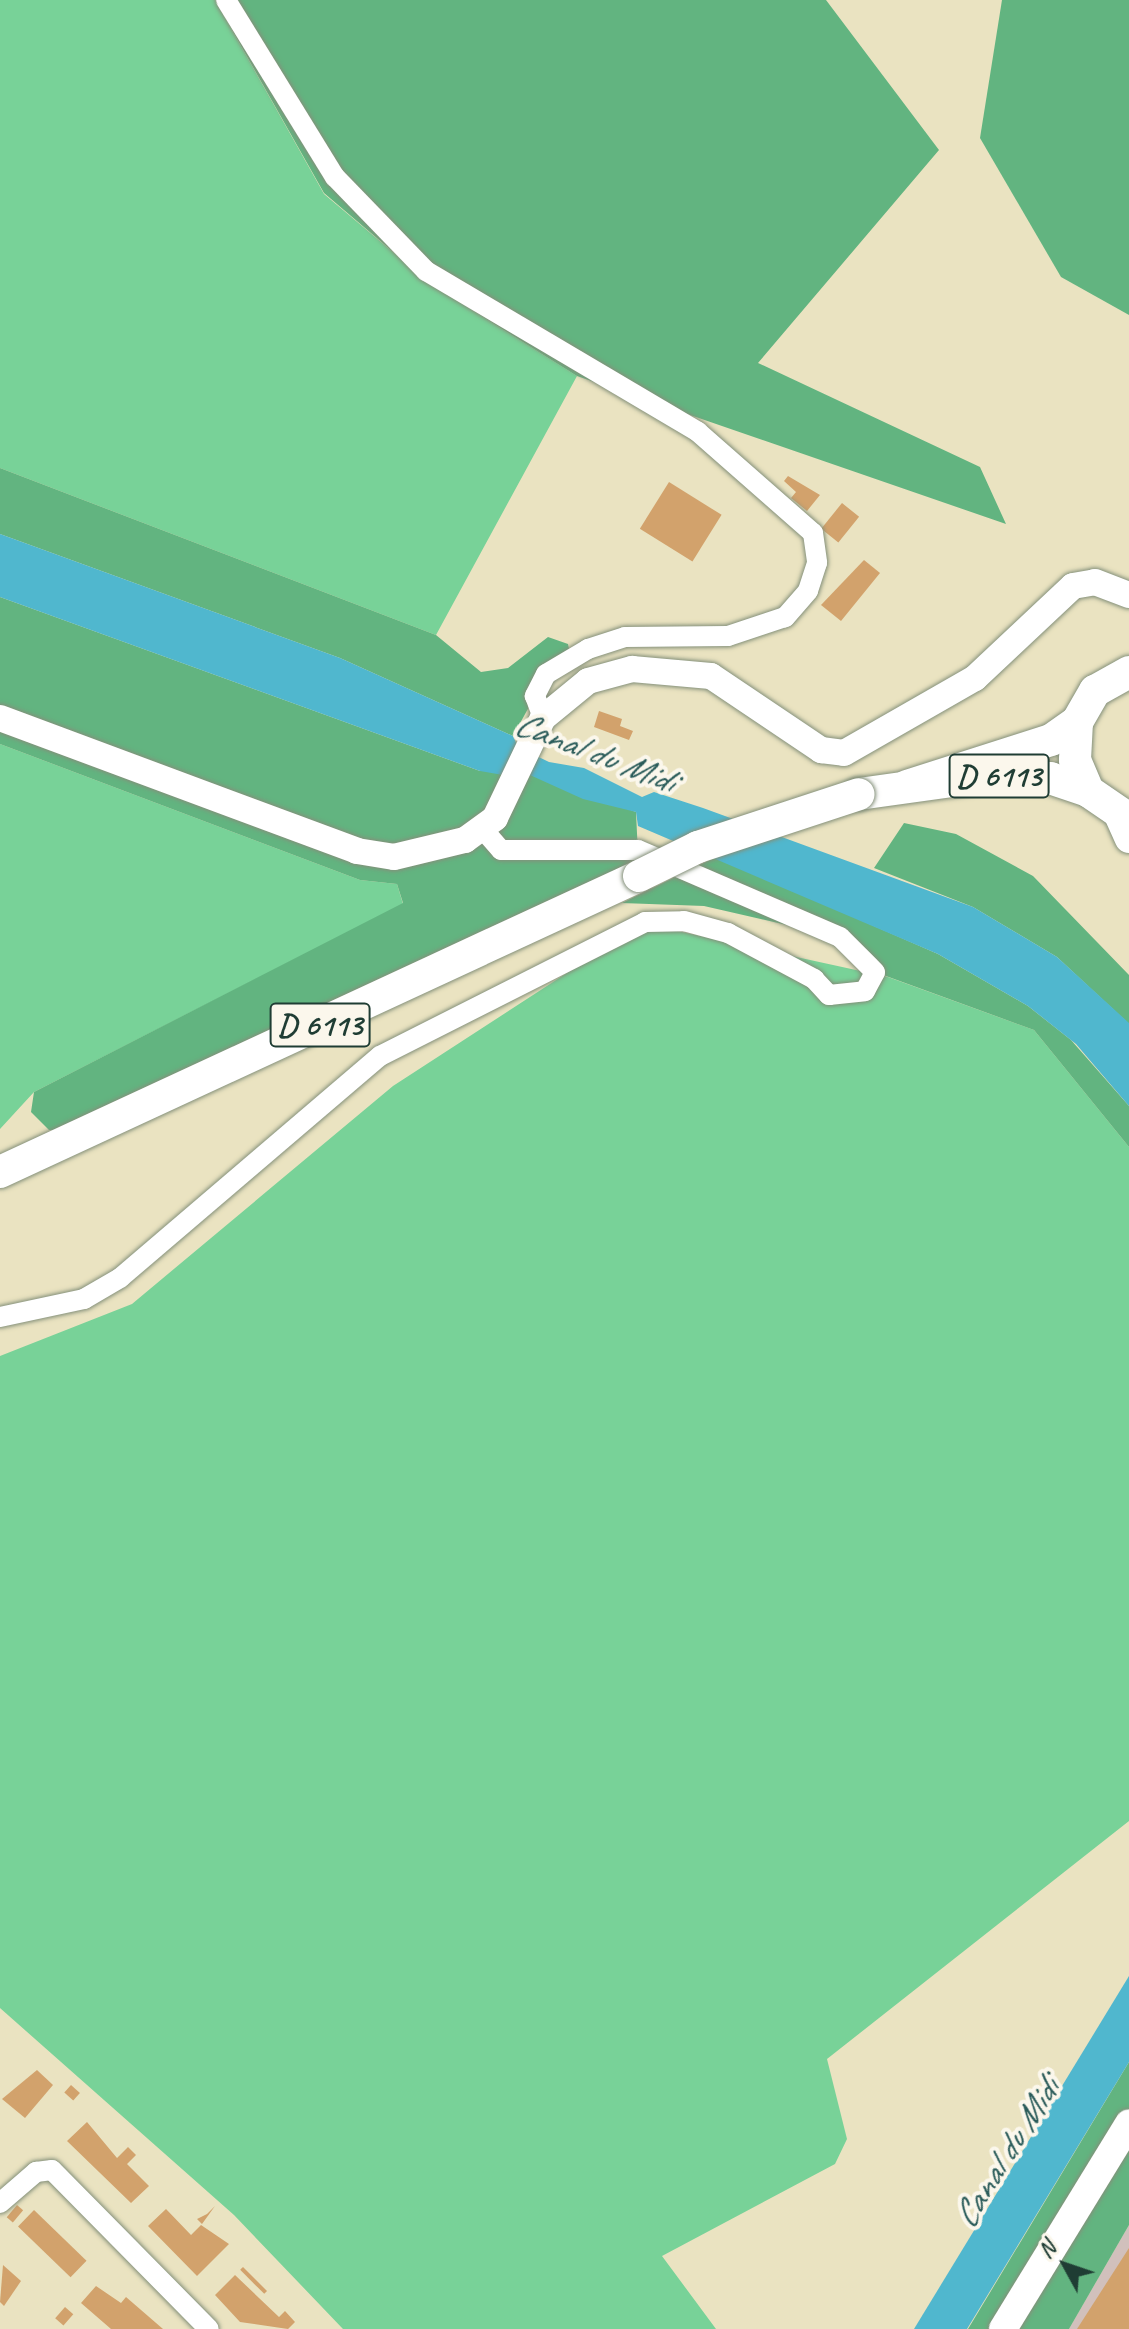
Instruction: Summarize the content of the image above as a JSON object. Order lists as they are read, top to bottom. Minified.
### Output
{"streets":{"main road":["D 6113"]},"water":["Canal du Midi"],"north":"top left"}
